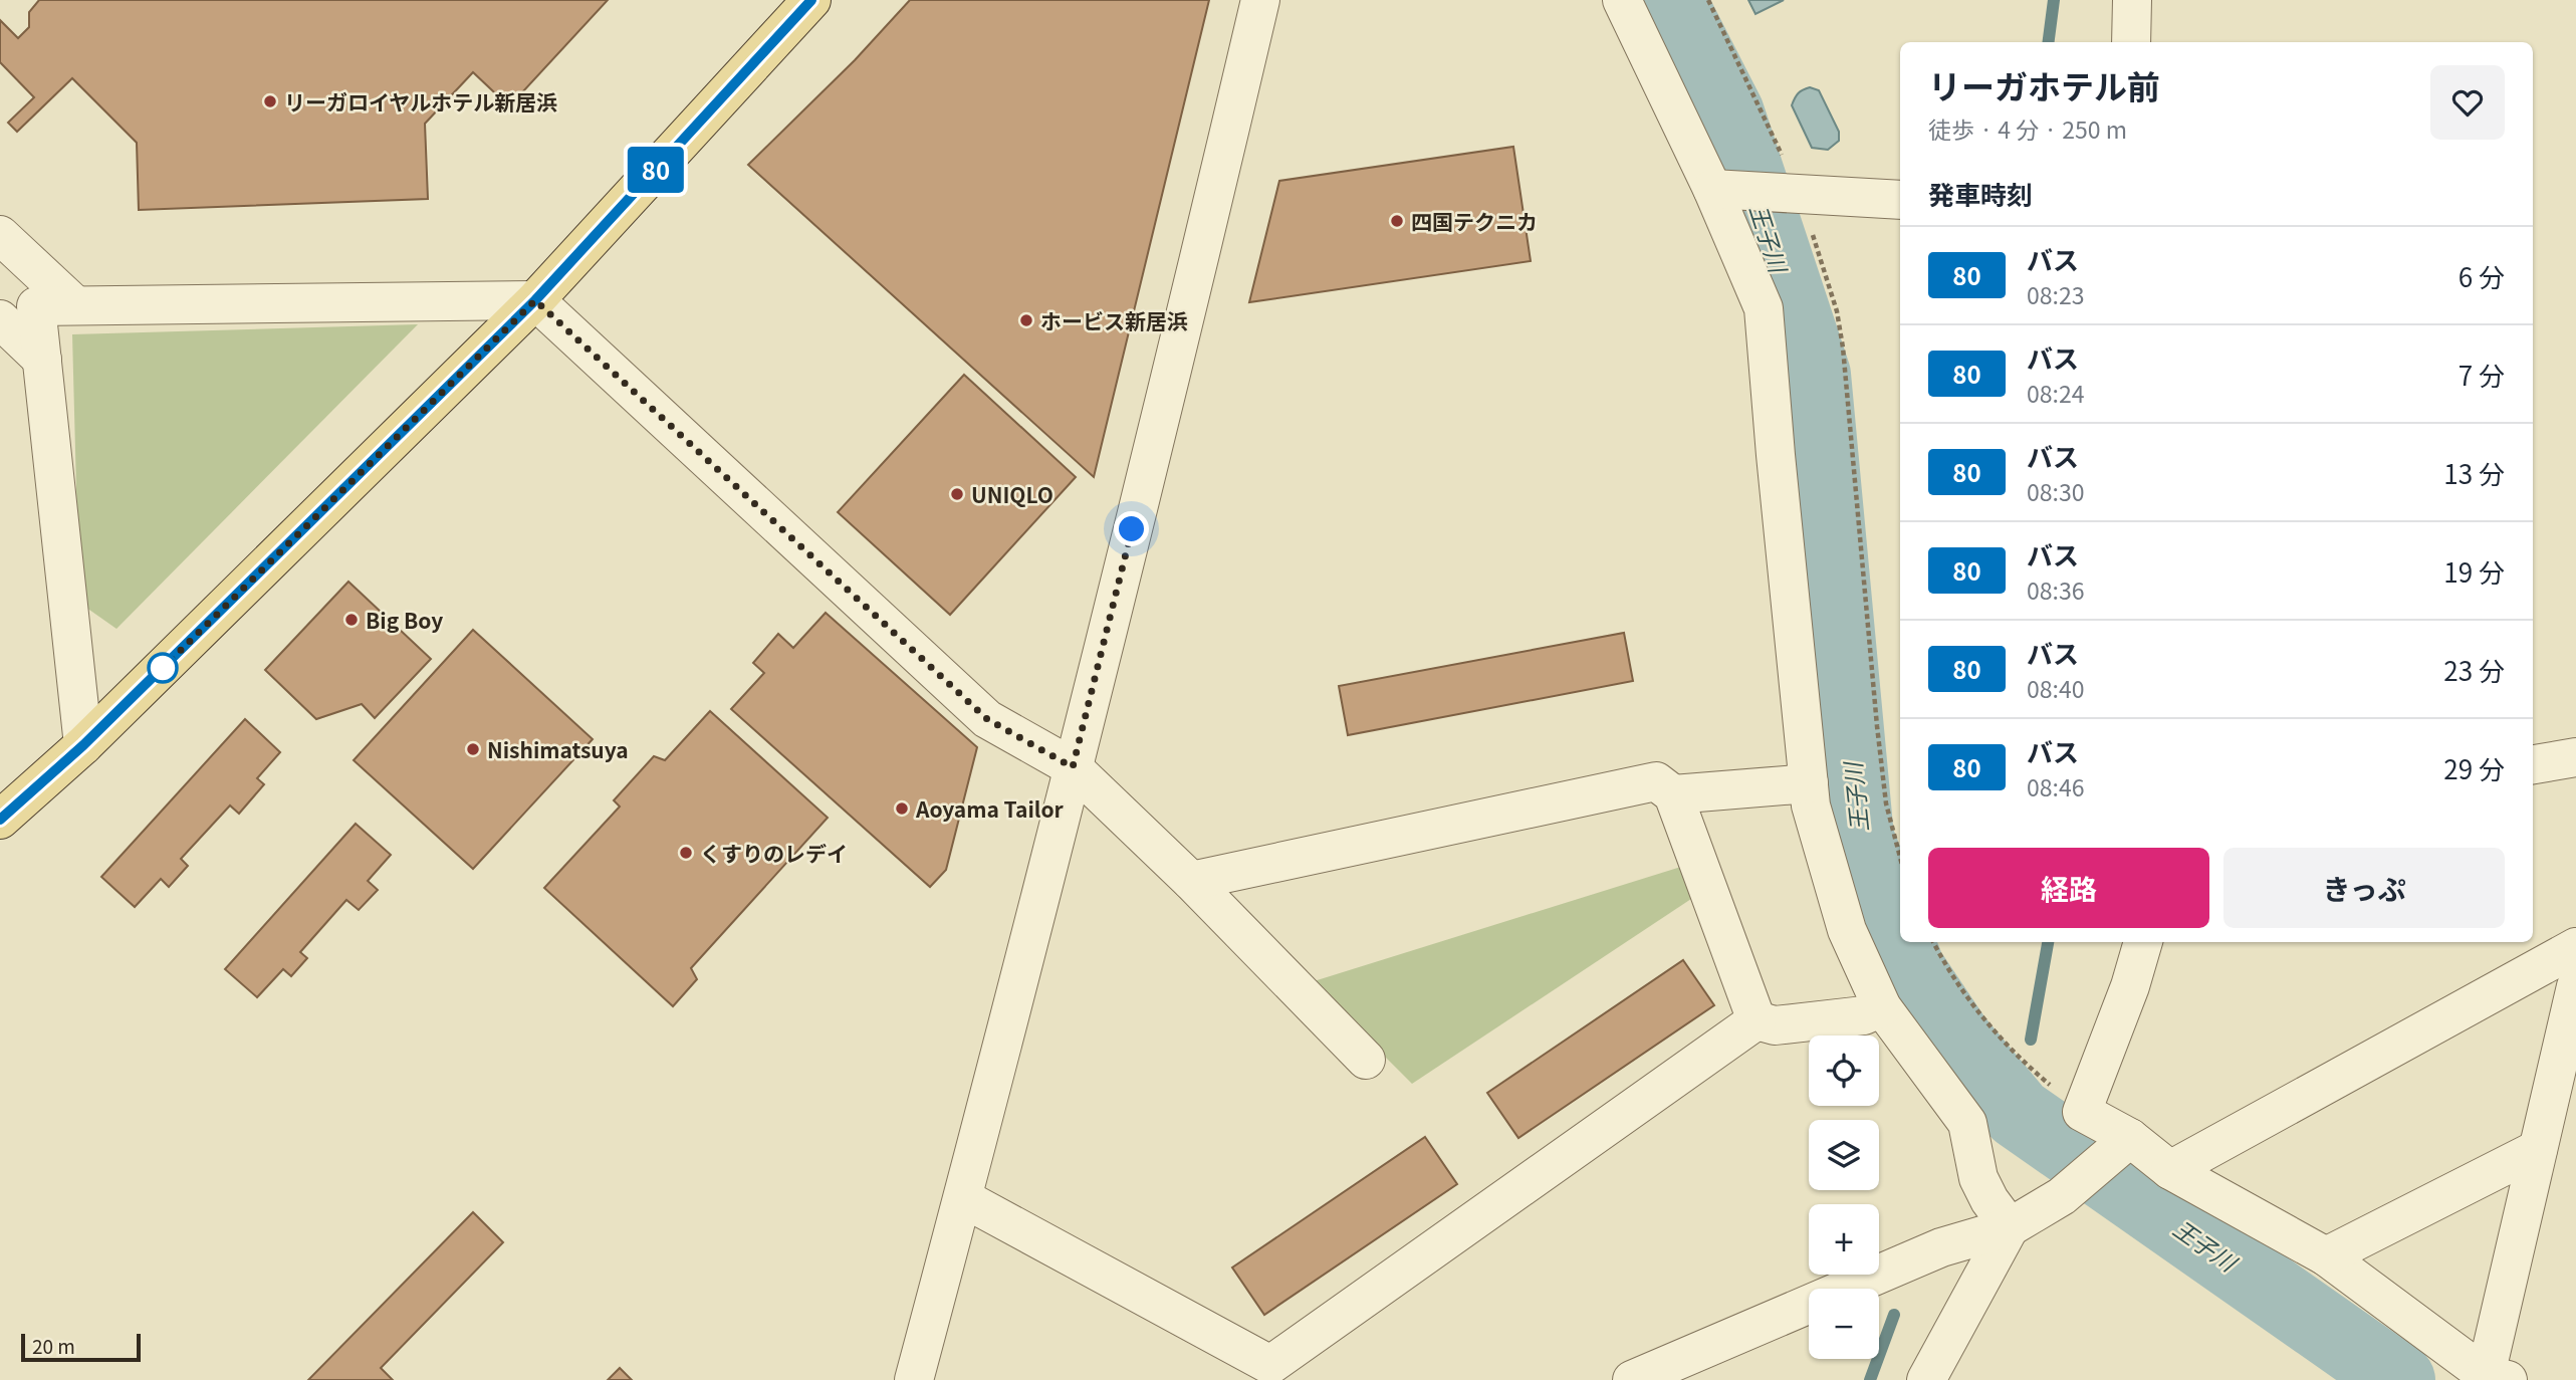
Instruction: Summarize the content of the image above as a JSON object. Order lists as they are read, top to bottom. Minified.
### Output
{"water":["王子川"],"places":["リーガロイヤルホテル新居浜","四国テクニカ","ホービス新居浜","UNIQLO","Big Boy","Nishimatsuya","Aoyama Tailor","くすりのレデイ"],"lines":["bus line 80"],"scale_bar":"20 m","page":{"on_map":"80","heading":[["リーガホテル前","徒歩 · 4 分 · 250 m"],"発車時刻"],"list":[{"mark":"80","name":"バス","note":"08:23","value":"6 分"},{"mark":"80","name":"バス","note":"08:24","value":"7 分"},{"mark":"80","name":"バス","note":"08:30","value":"13 分"},{"mark":"80","name":"バス","note":"08:36","value":"19 分"},{"mark":"80","name":"バス","note":"08:40","value":"23 分"},{"mark":"80","name":"バス","note":"08:46","value":"29 分"}],"buttons":["経路","きっぷ"],"map_buttons":["+","−"],"scale":"20 m"}}
